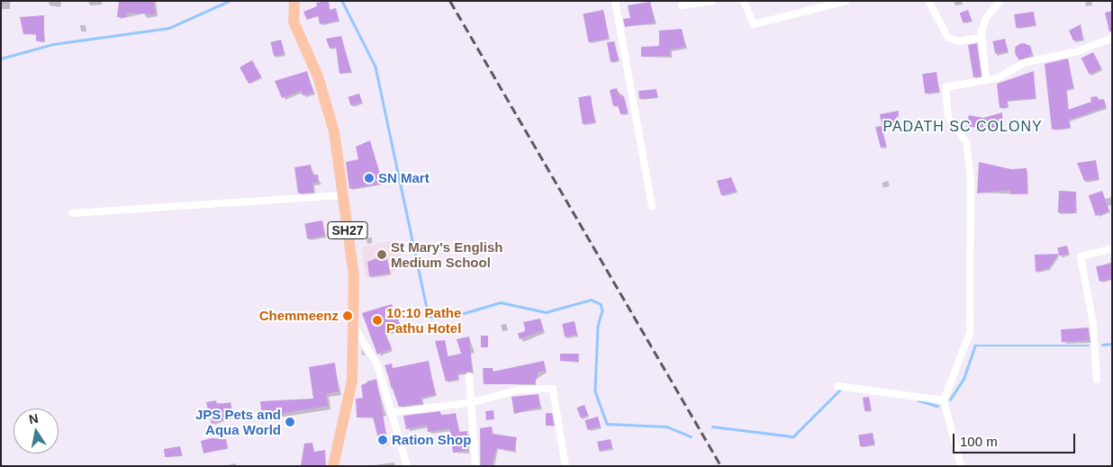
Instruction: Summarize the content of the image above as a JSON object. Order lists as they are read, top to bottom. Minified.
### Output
{"streets":{"main road":["SH27"]},"districts":["PADATH SC COLONY"],"places":["SN Mart","St Mary's English Medium School","Chemmeenz","10:10 Pathe Pathu Hotel","JPS Pets and Aqua World","Ration Shop"],"scale_bar":"100 m","north":"top"}
